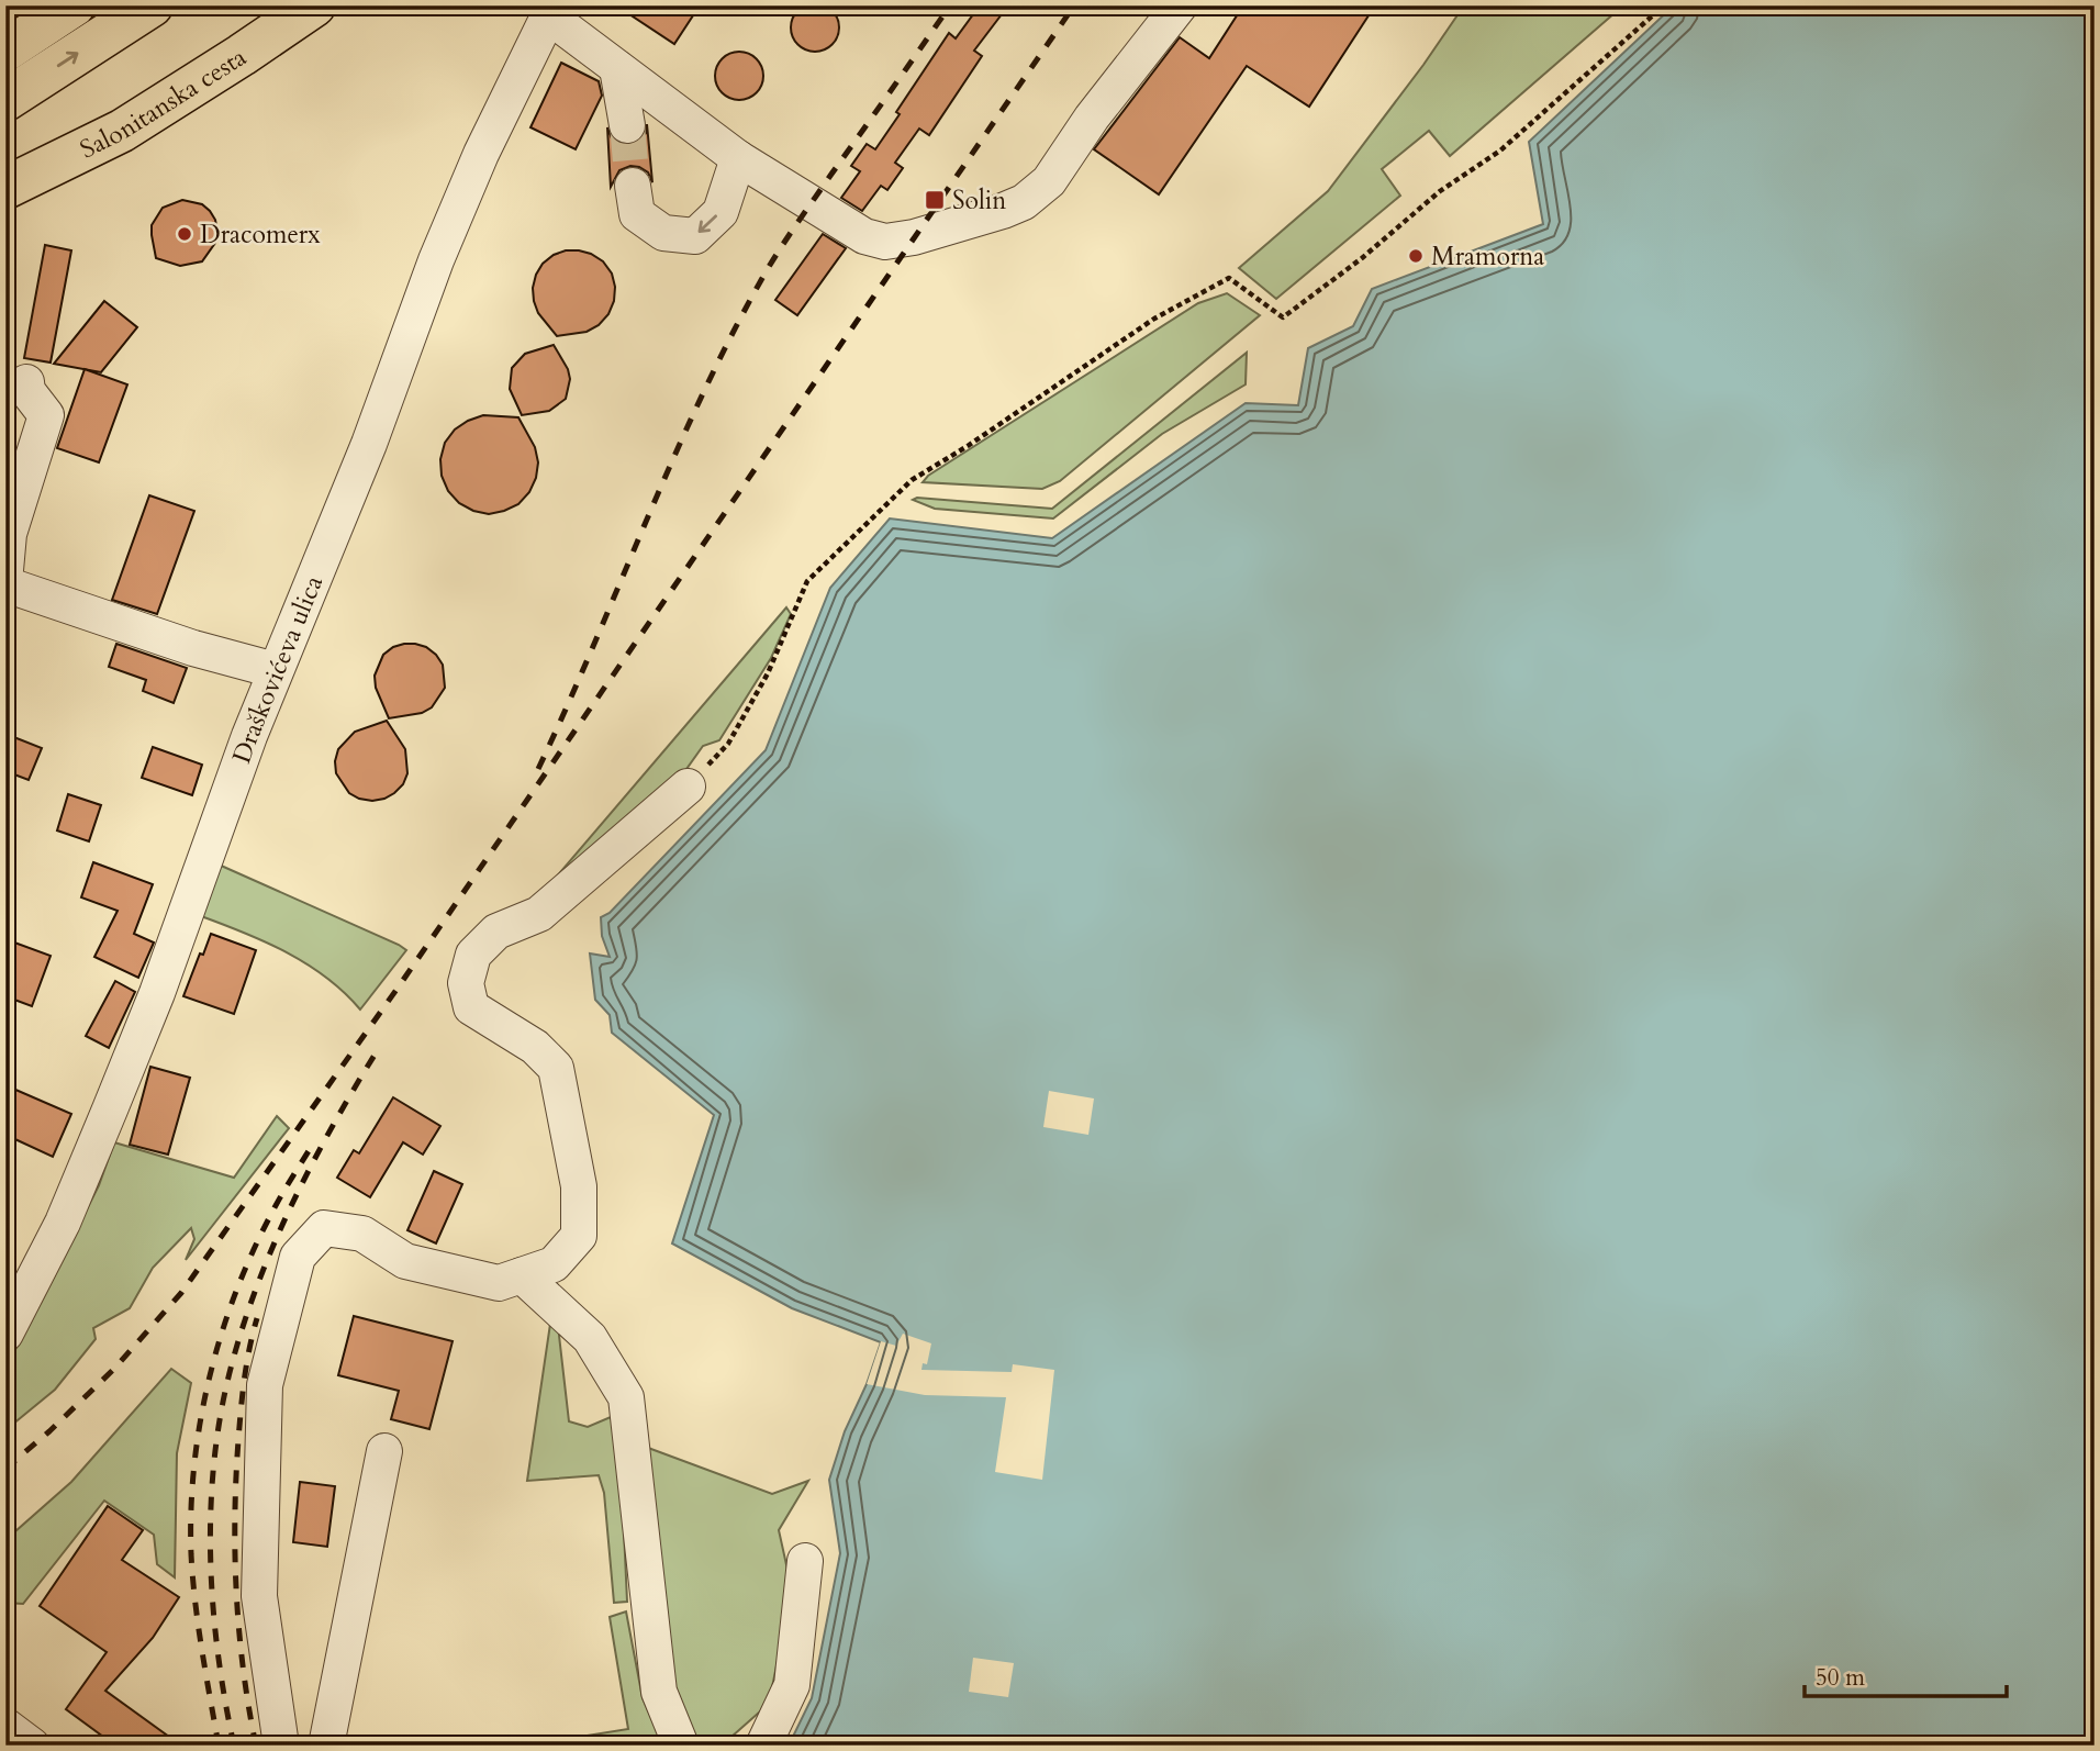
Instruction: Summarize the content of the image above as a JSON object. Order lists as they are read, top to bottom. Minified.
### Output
{"streets":{"main road":["Salonitanska cesta"],"street":["Draškovićeva ulica"]},"places":{"transit":["Solin"],"other":["Dracomerx","Mramorna"]},"scale_bar":"50 m"}
